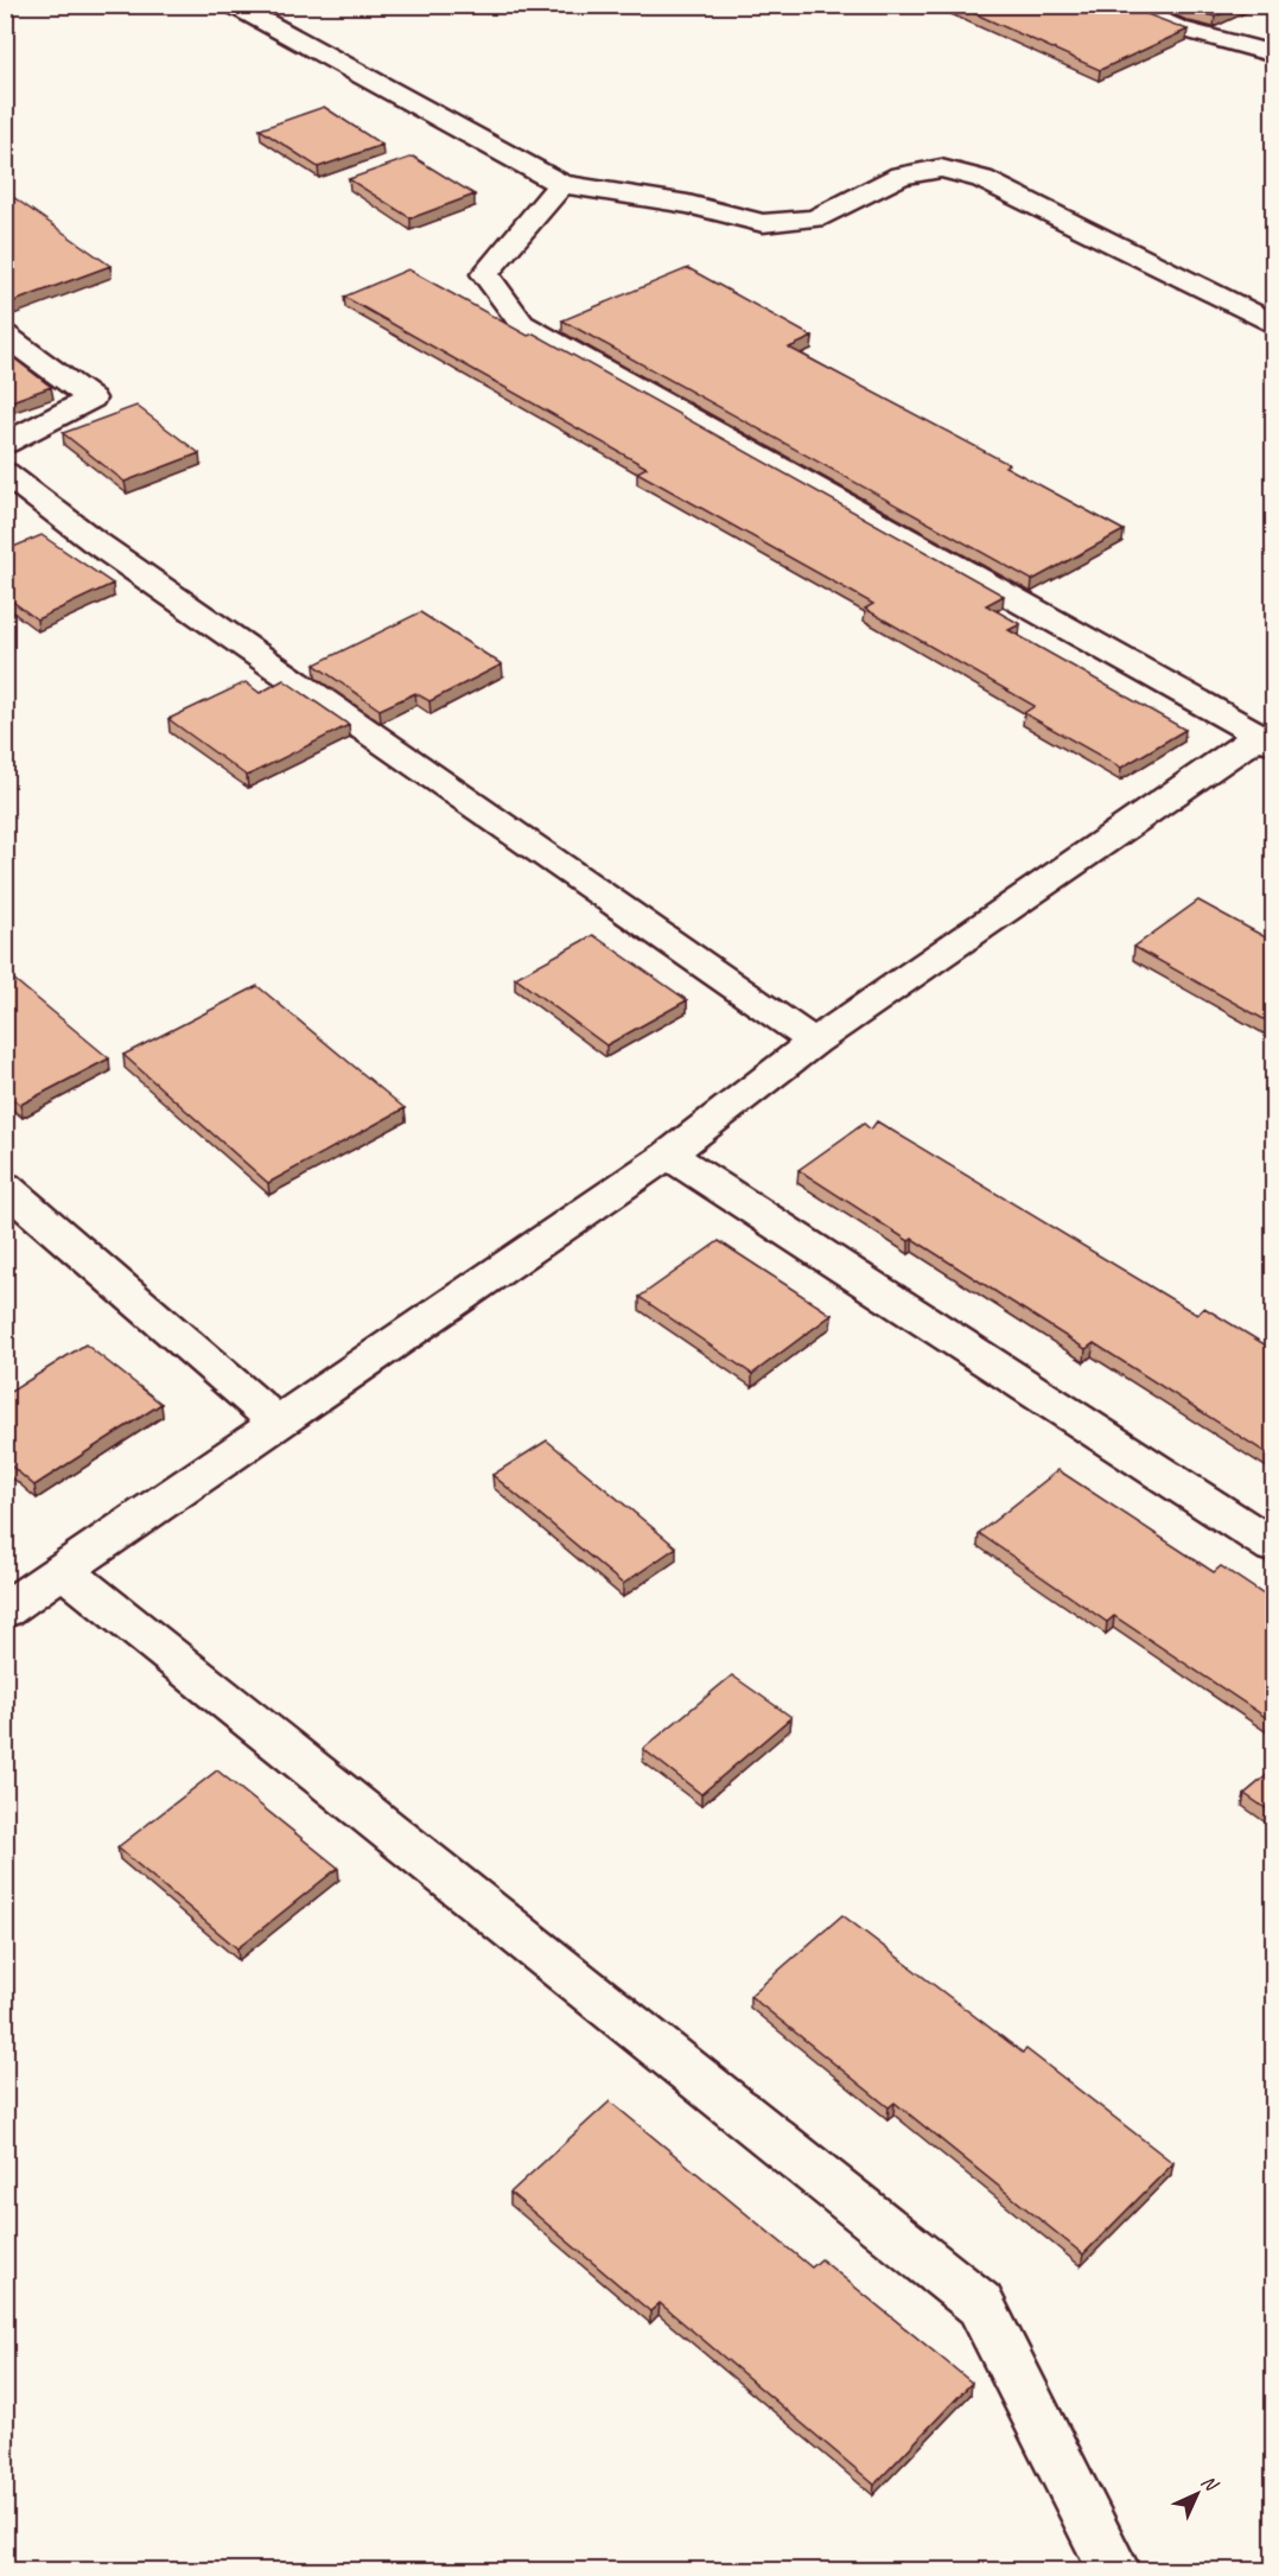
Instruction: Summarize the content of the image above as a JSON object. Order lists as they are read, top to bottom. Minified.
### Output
{"north":"top right"}
